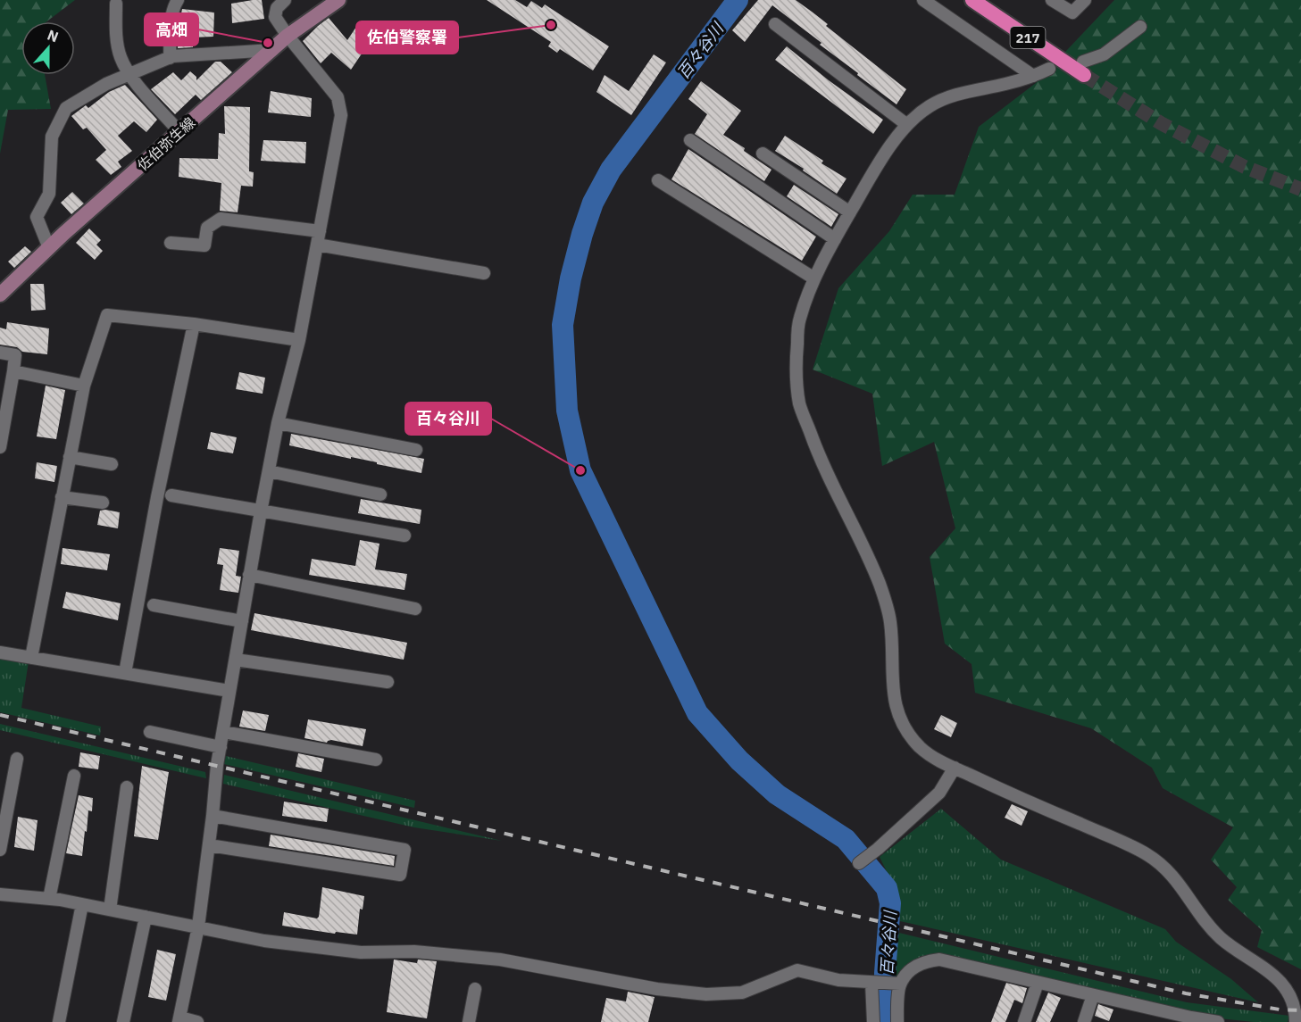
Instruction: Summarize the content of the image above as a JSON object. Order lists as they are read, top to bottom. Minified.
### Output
{"streets":{"highway":["217"],"main road":["佐伯弥生線"]},"water":["百々谷川"],"places":["佐伯警察署","高畑","百々谷川"],"north":"top"}
